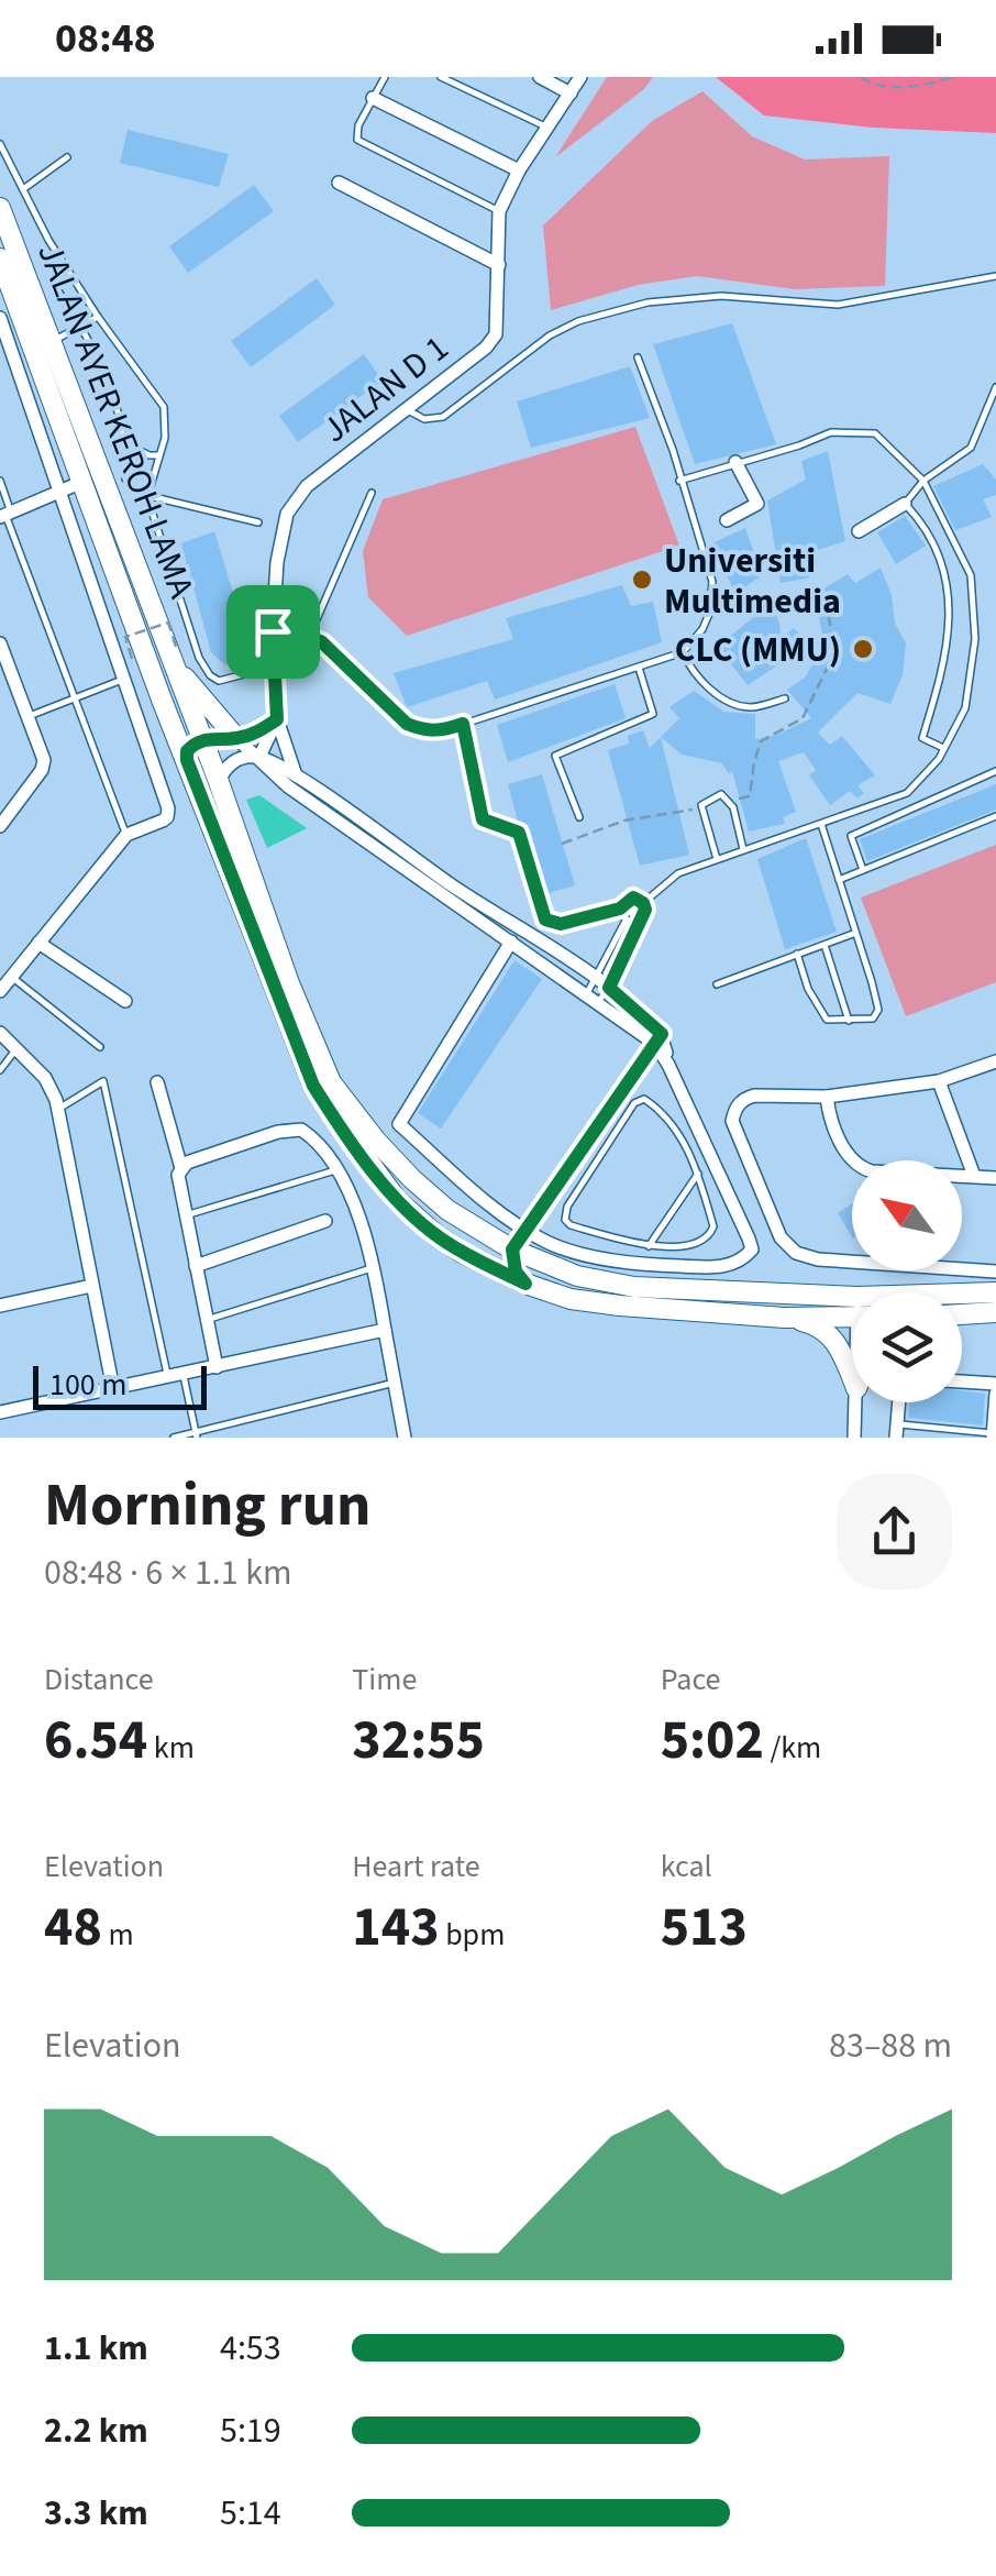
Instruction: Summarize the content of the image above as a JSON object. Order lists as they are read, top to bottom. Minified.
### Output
{"streets":{"main road":["JALAN AYER KEROH LAMA"],"street":["JALAN D 1"]},"places":["Universiti Multimedia","CLC (MMU)"],"scale_bar":"100 m","north":"top left","page":{"status":"08:48","scale":"100 m","heading":["Morning run","08:48 · 6 × 1.1 km"],"stats":[["Distance","6.54 km"],["Time","32:55"],["Pace","5:02 /km"],["Elevation","48 m"],["Heart rate","143 bpm"],["kcal","513"]],"chart":["Elevation","83–88 m"],"list":[{"name":"1.1 km","note":"4:53"},{"name":"2.2 km","note":"5:19"},{"name":"3.3 km","note":"5:14"}]}}
